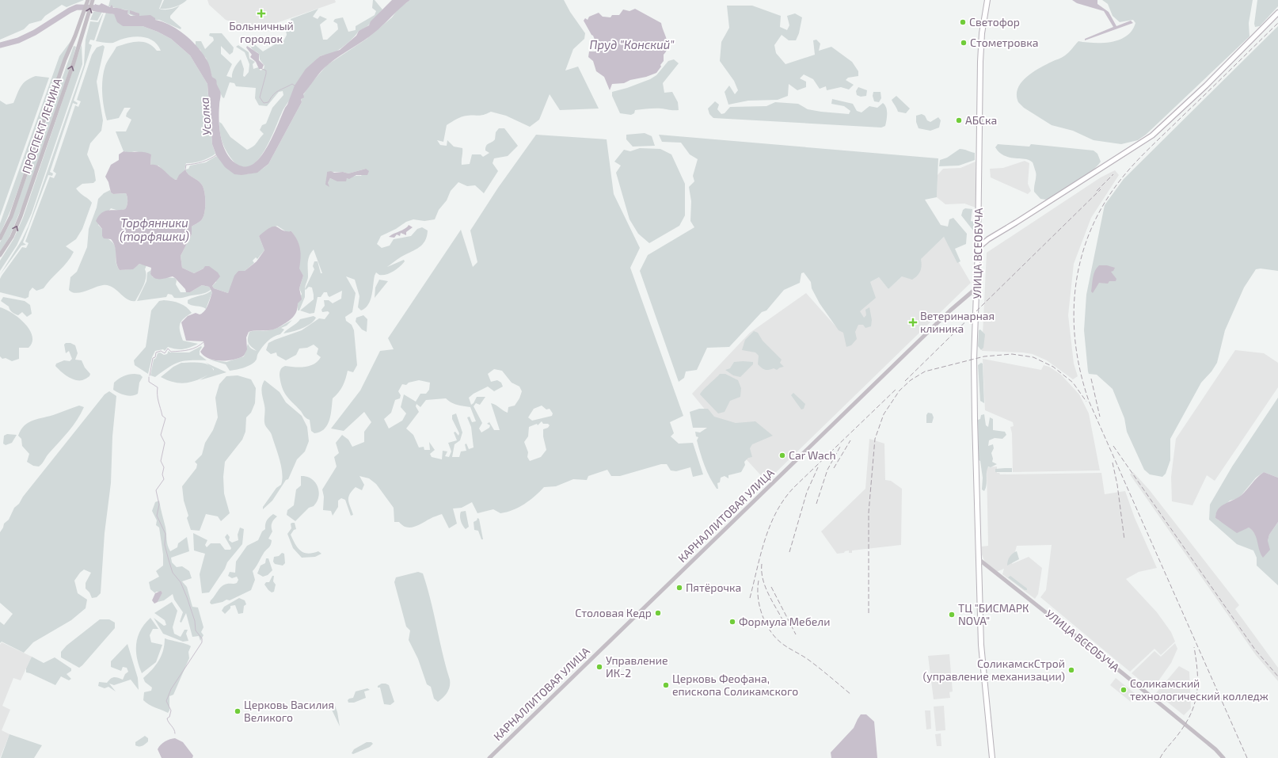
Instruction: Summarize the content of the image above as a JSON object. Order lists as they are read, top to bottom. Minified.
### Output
{"streets":{"main road":["УЛИЦА ВСЕОБУЧА"],"street":["ПРОСПЕКТ ЛЕНИНА","КАРНАЛЛИТОВАЯ УЛИЦА"]},"crossings":[["УЛИЦА ВСЕОБУЧА","КАРНАЛЛИТОВАЯ УЛИЦА"]],"water":["Пруд \"Конский\"","Усолка","Торфянники (торфяшки)"],"places":{"health":["Больничный городок","Ветеринарная клиника"],"other":["Светофор","Стометровка","АБСка","Car Wach","Пятёрочка","Столовая Кедр","ТЦ \"БИСМАРК NOVA\"","Формула Мебели","Управление ИК-2","СоликамскСтрой (управление механизации)","Церковь Феофана, епископа Соликамского","Соликамский технологический колледж","Церковь Василия Великого"]}}
